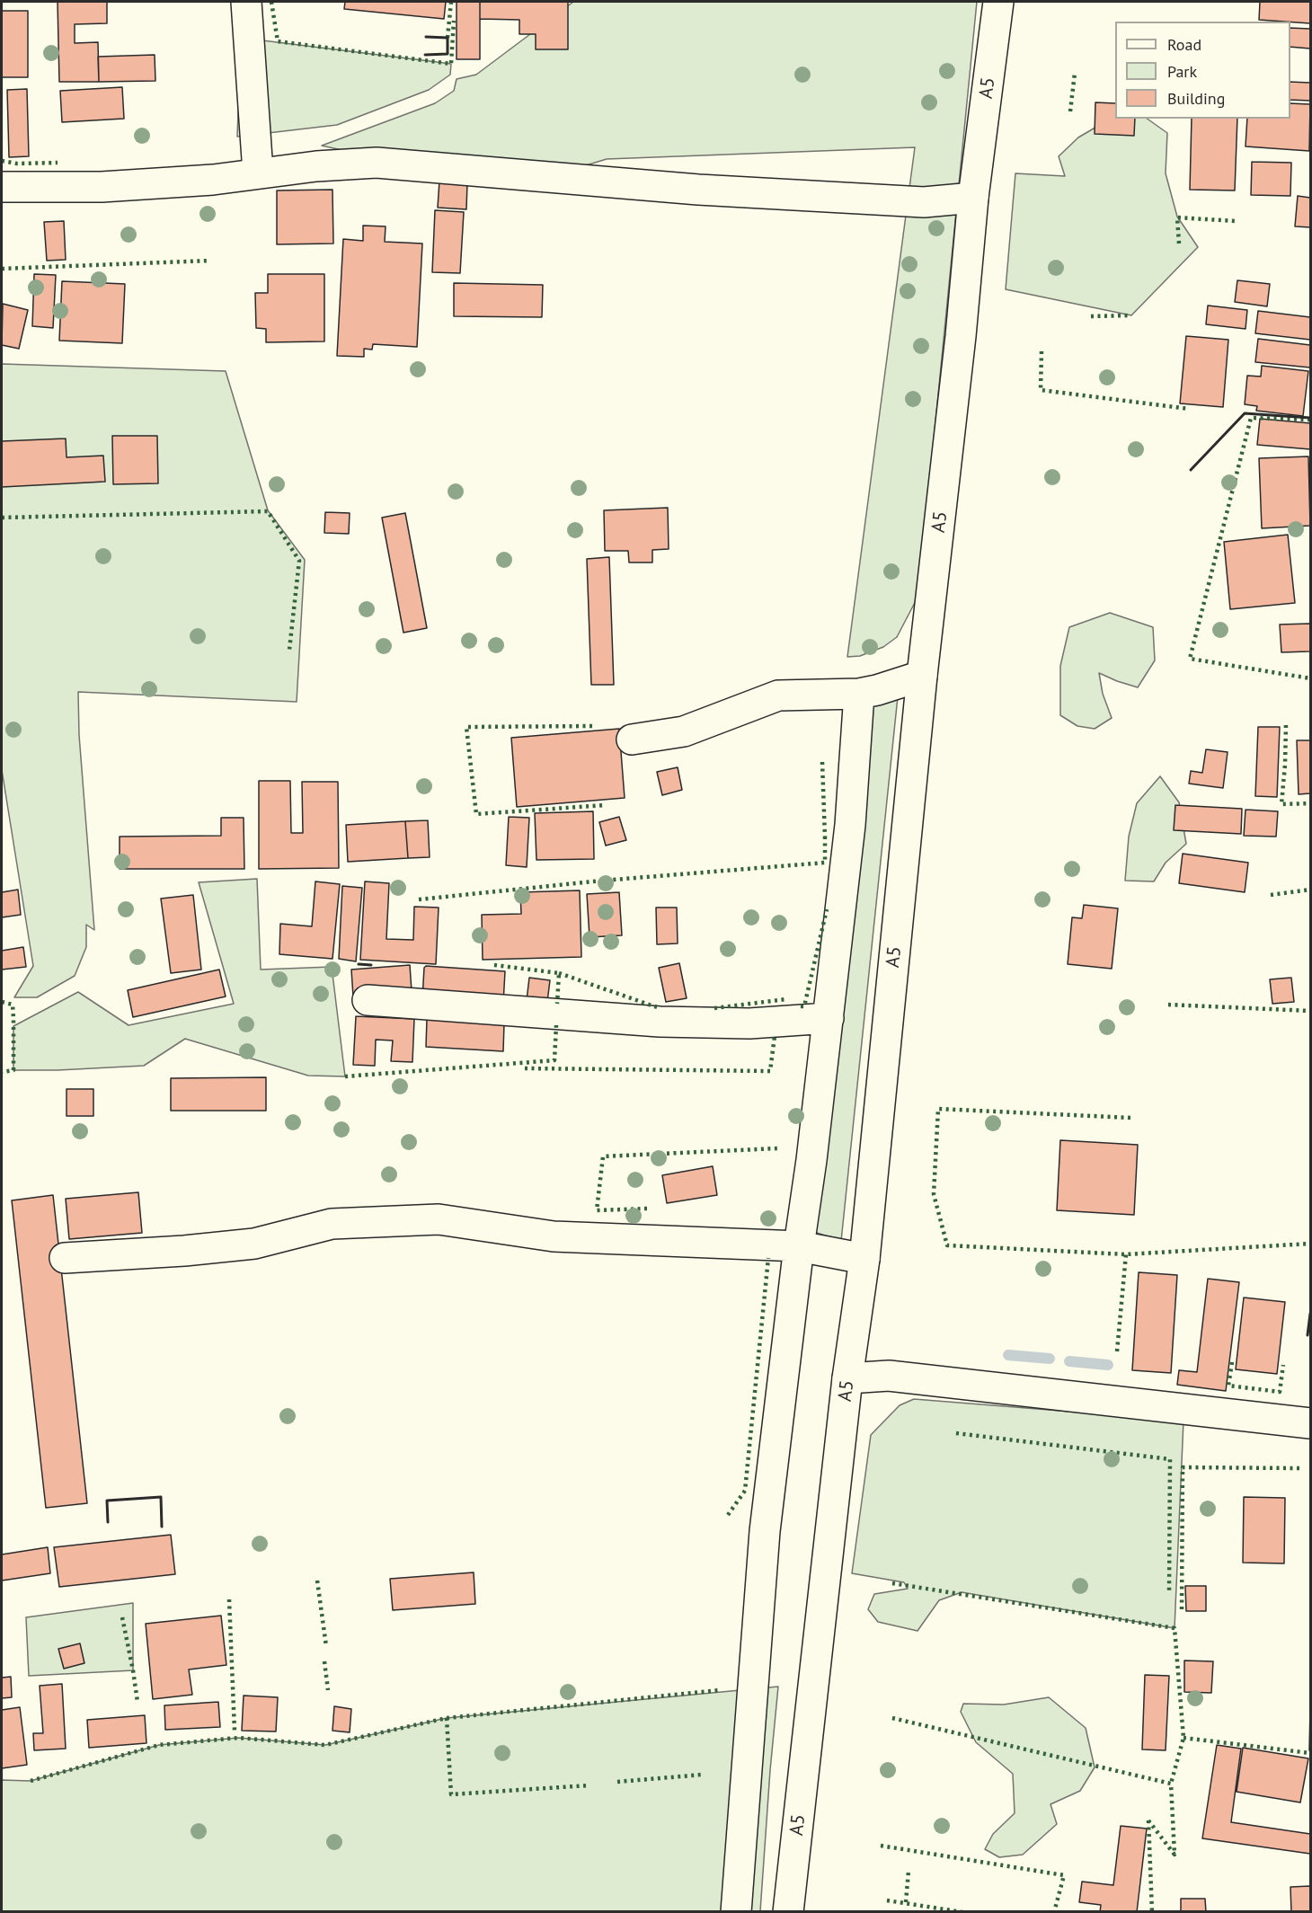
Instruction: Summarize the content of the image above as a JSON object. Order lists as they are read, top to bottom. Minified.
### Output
{"streets":{"main road":["A5"]},"legend":["Road","Park","Building"]}
